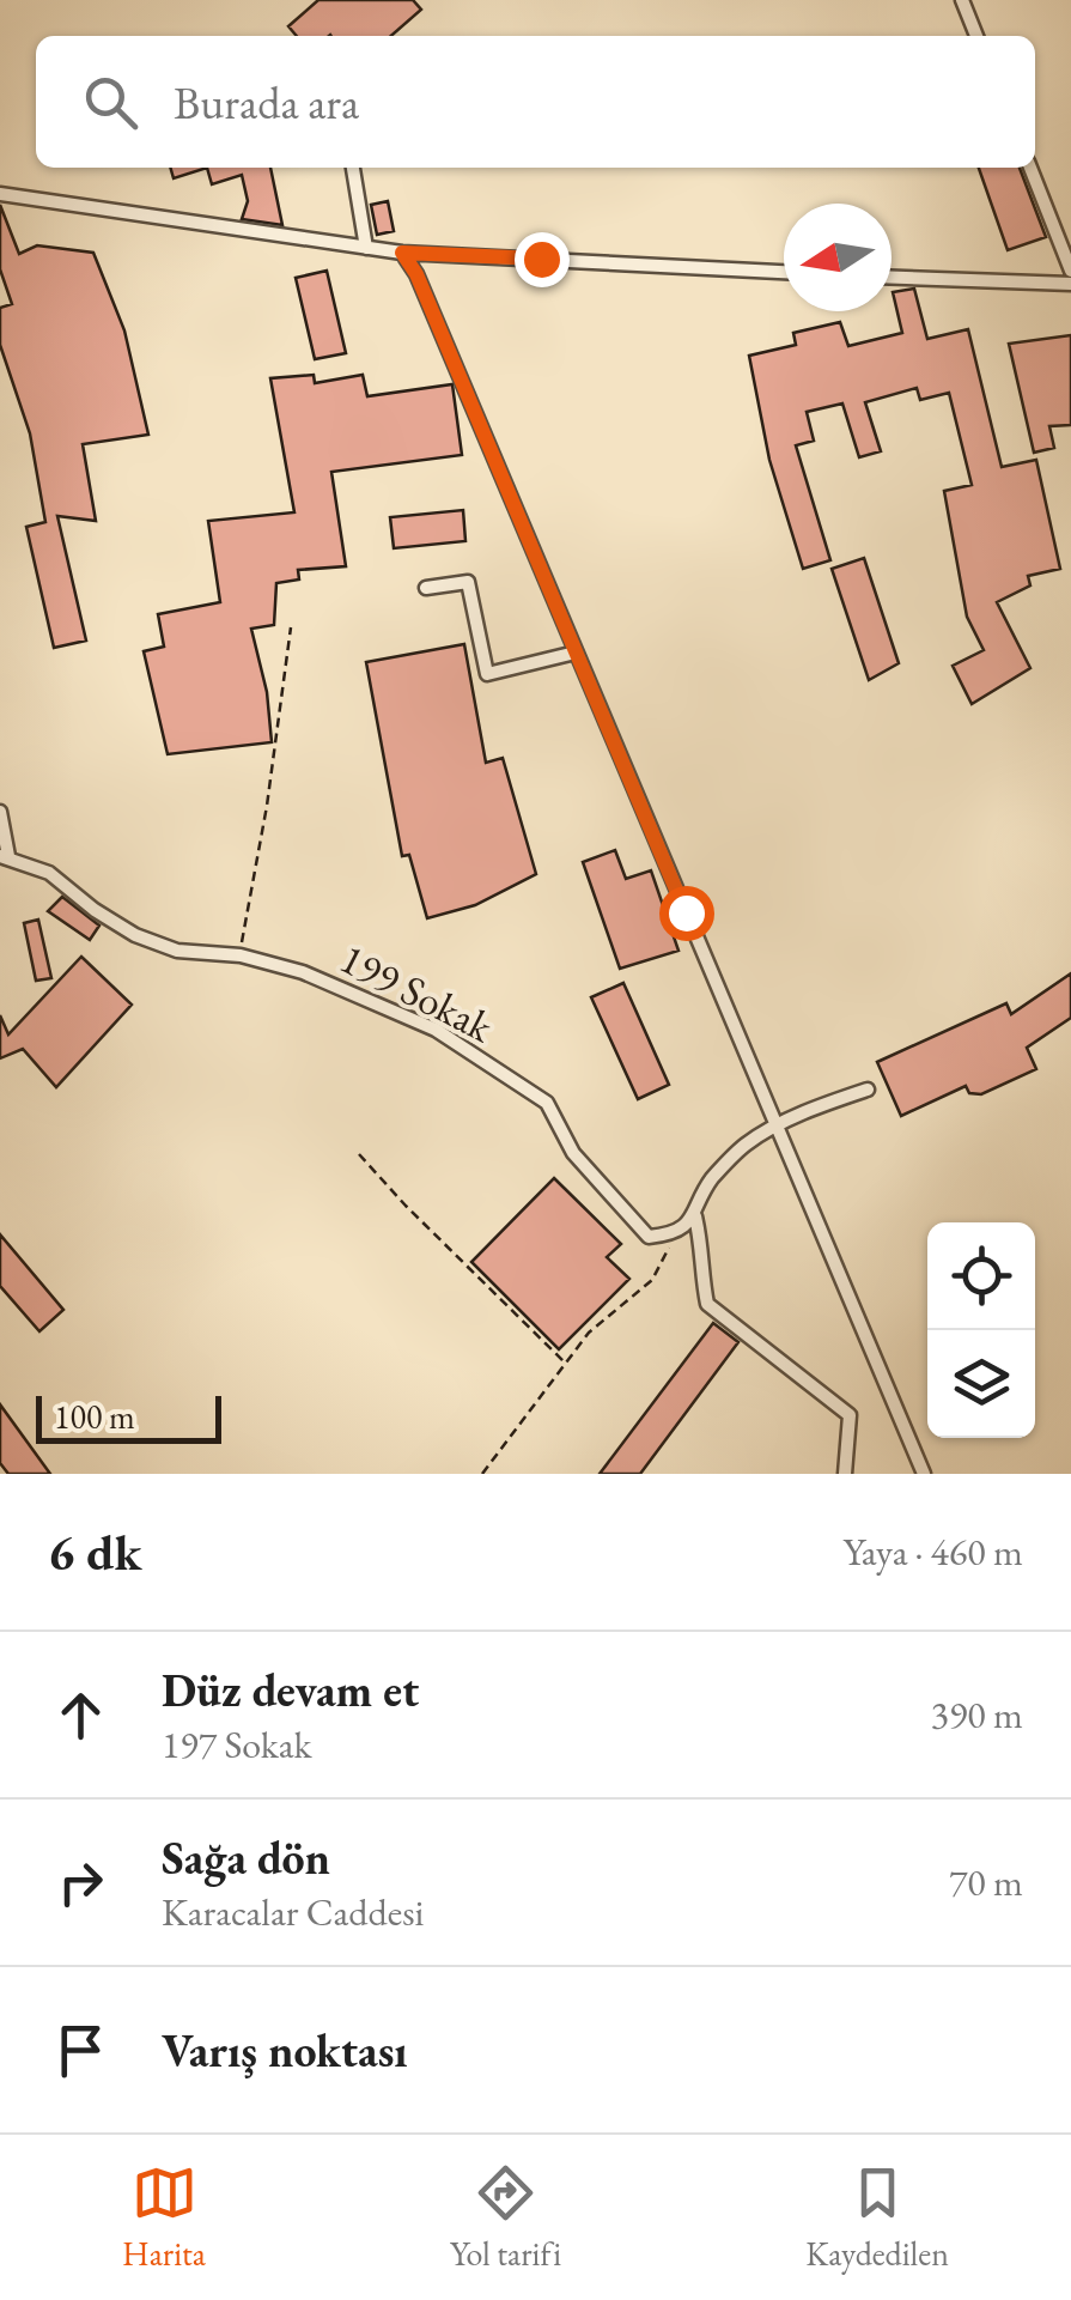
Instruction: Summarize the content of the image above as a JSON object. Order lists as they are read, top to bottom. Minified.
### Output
{"streets":{"street":["199 Sokak"]},"scale_bar":"100 m","north":"left","page":{"search":"Burada ara","scale":"100 m","heading":["6 dk","Yaya · 460 m"],"list":[["Düz devam et","197 Sokak","390 m"],["Sağa dön","Karacalar Caddesi","70 m"],"Varış noktası"],"nav":["Harita","Yol tarifi","Kaydedilen"]}}
